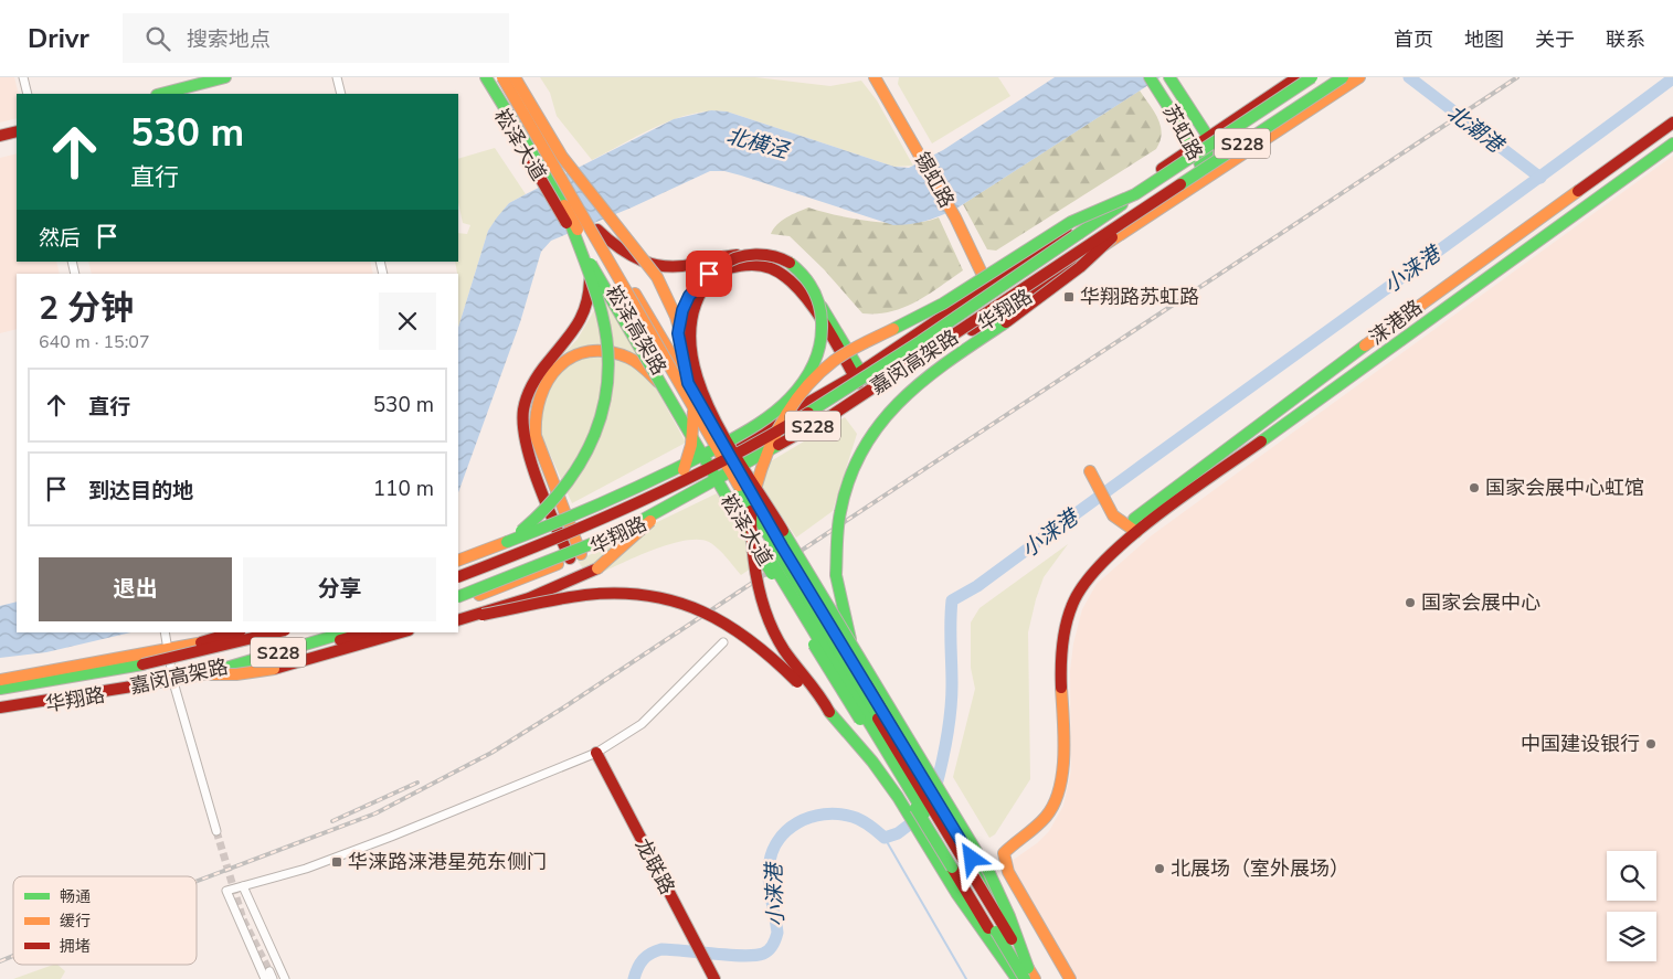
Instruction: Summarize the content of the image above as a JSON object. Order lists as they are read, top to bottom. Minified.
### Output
{"streets":{"main road":["苏虹路","S228","崧泽大道","锡虹路","华翔路","涞港路","崧泽高架路","嘉闵高架路","龙联路"]},"crossings":[["苏虹路","华翔路"],["锡虹路","华翔路"]],"water":["北潮港","北横泾","小涞港"],"places":{"transit":["华翔路苏虹路","华涞路涞港星苑东侧门"],"other":["国家会展中心虹馆","国家会展中心","中国建设银行","北展场（室外展场）"]},"legend":["畅通","缓行","拥堵"],"page":{"header":"Drivr","search":"搜索地点","nav":["首页","地图","关于","联系"],"turn":["530 m","直行"],"then":"然后","heading":["2 分钟","640 m · 15:07"],"list":[{"name":"直行","value":"530 m"},{"name":"到达目的地","value":"110 m"}],"buttons":["退出","分享"]}}
